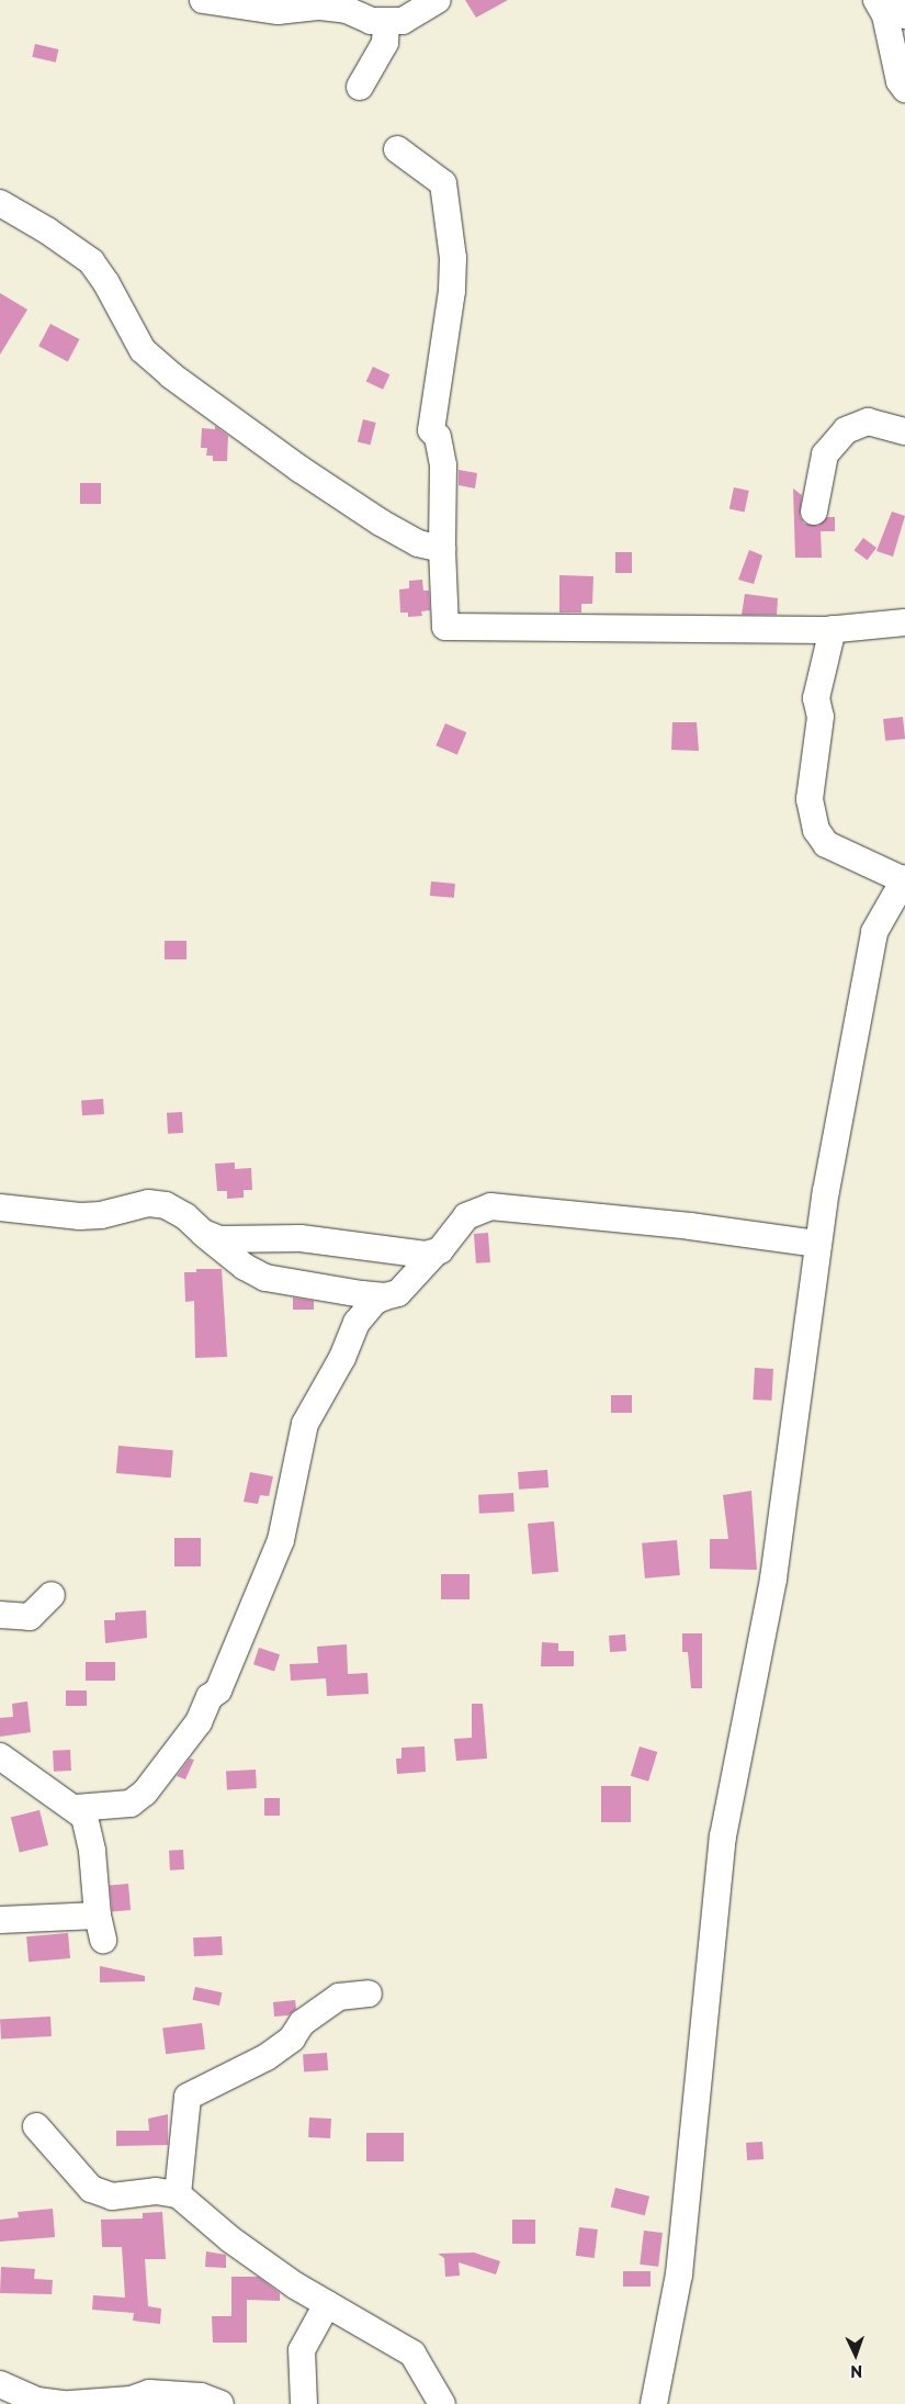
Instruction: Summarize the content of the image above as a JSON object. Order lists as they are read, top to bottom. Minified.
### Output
{"north":"bottom"}
